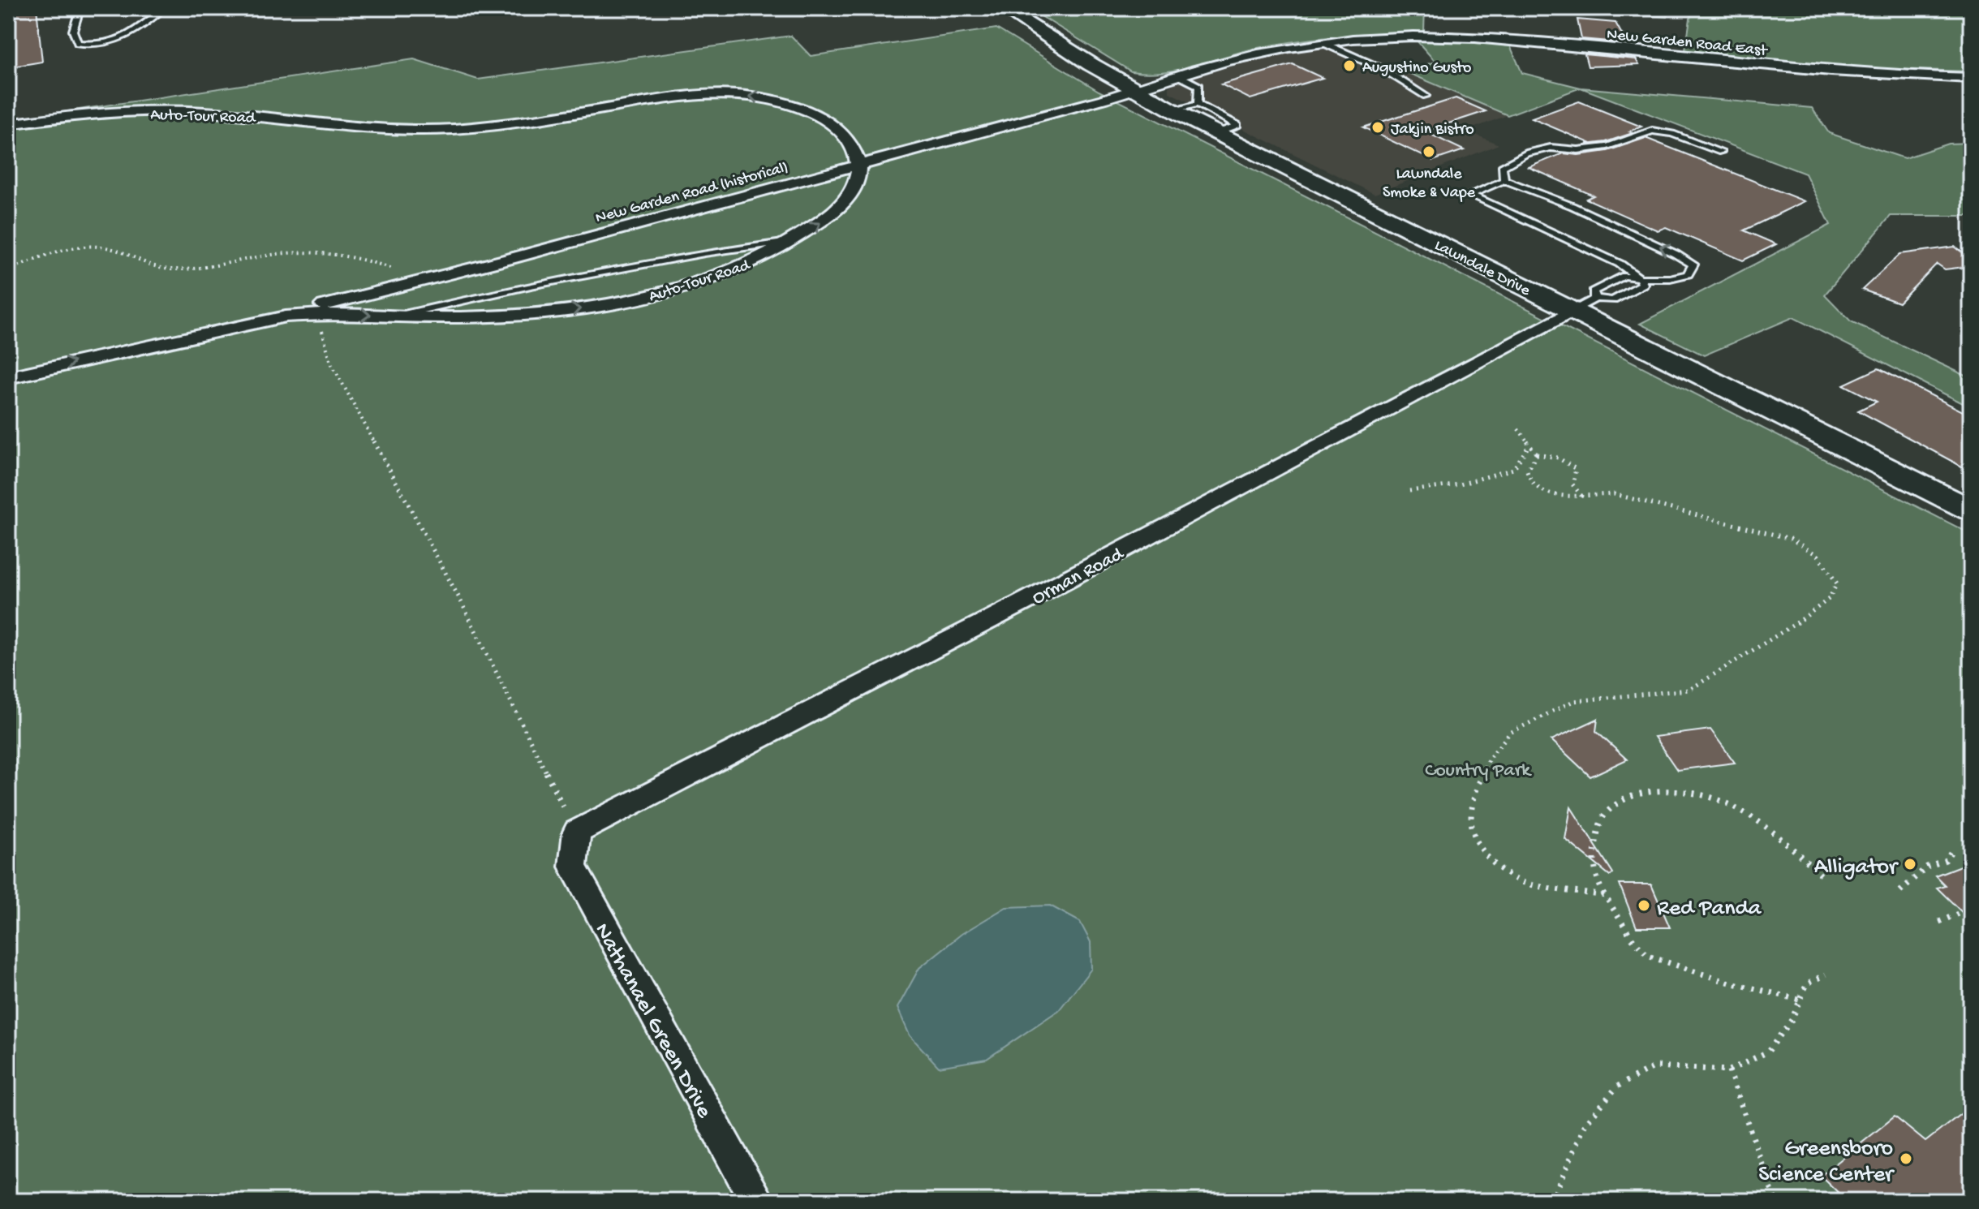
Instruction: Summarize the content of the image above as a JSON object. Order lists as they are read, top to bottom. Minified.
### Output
{"streets":{"main road":["Lawndale Drive"],"street":["New Garden Road East","Auto-Tour Road","New Garden Road (historical)","Orman Road","Nathanael Green Drive"]},"crossings":[["New Garden Road East","New Garden Road (historical)"],["New Garden Road East","Lawndale Drive"],["Auto-Tour Road","New Garden Road (historical)"],["New Garden Road (historical)","Lawndale Drive"],["Lawndale Drive","Orman Road"],["Orman Road","Nathanael Green Drive"]],"parks":["Country Park"],"places":["Augustino Gusto","Jakjin Bistro","Lawndale Smoke & Vape","Alligator","Red Panda","Greensboro Science Center"]}
